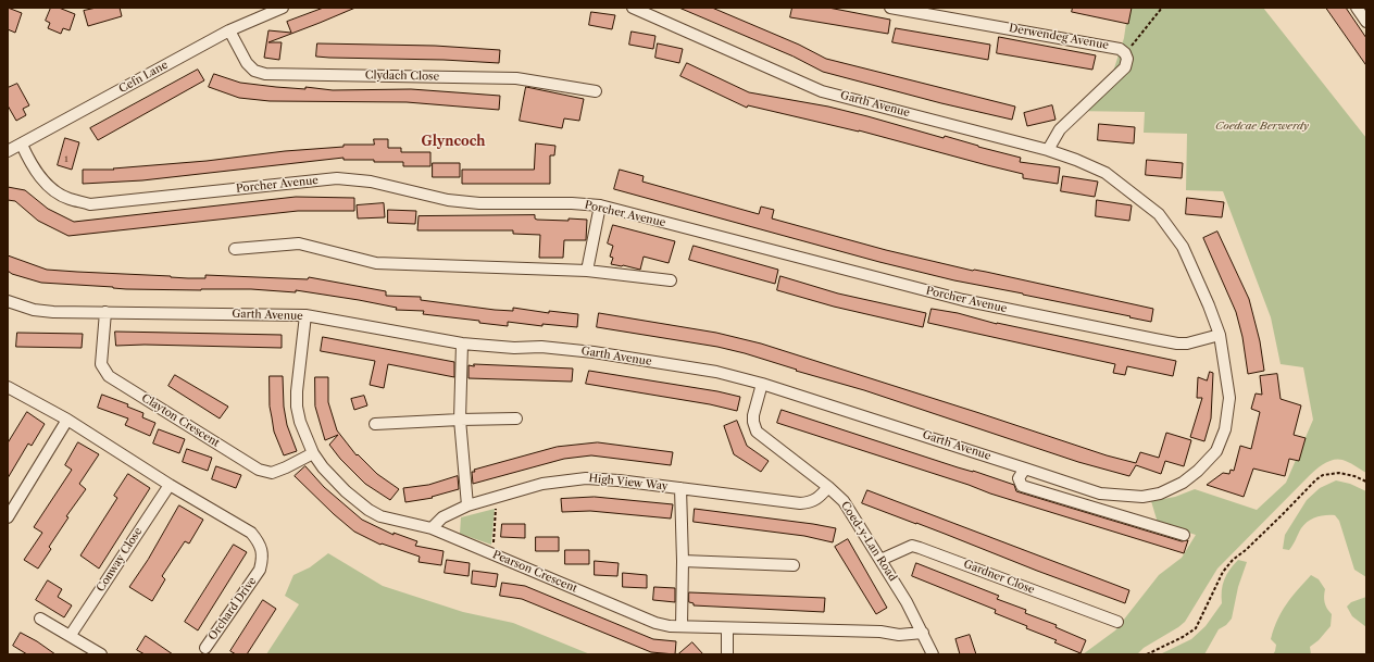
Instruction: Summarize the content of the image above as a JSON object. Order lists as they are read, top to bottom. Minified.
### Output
{"streets":{"street":["Derwendeg Avenue","Clydach Close","Cefn Lane","Garth Avenue","Porcher Avenue","Clayton Crescent","High View Way","Coed-y-Lan Road","Conway Close","Pearson Crescent","Gardner Close","Orchard Drive"]},"crossings":[["Clydach Close","Cefn Lane"],["Cefn Lane","Porcher Avenue"],["Garth Avenue","Porcher Avenue"],["Garth Avenue","Clayton Crescent"],["Garth Avenue","Coed-y-Lan Road"],["Garth Avenue","Pearson Crescent"],["Clayton Crescent","Pearson Crescent"],["High View Way","Coed-y-Lan Road"],["High View Way","Pearson Crescent"],["Coed-y-Lan Road","Pearson Crescent"],["Coed-y-Lan Road","Gardner Close"],["Conway Close","Orchard Drive"]],"districts":["Glyncoch"],"parks":["Coedcae Berwerdy"],"house_numbers":["1"]}
